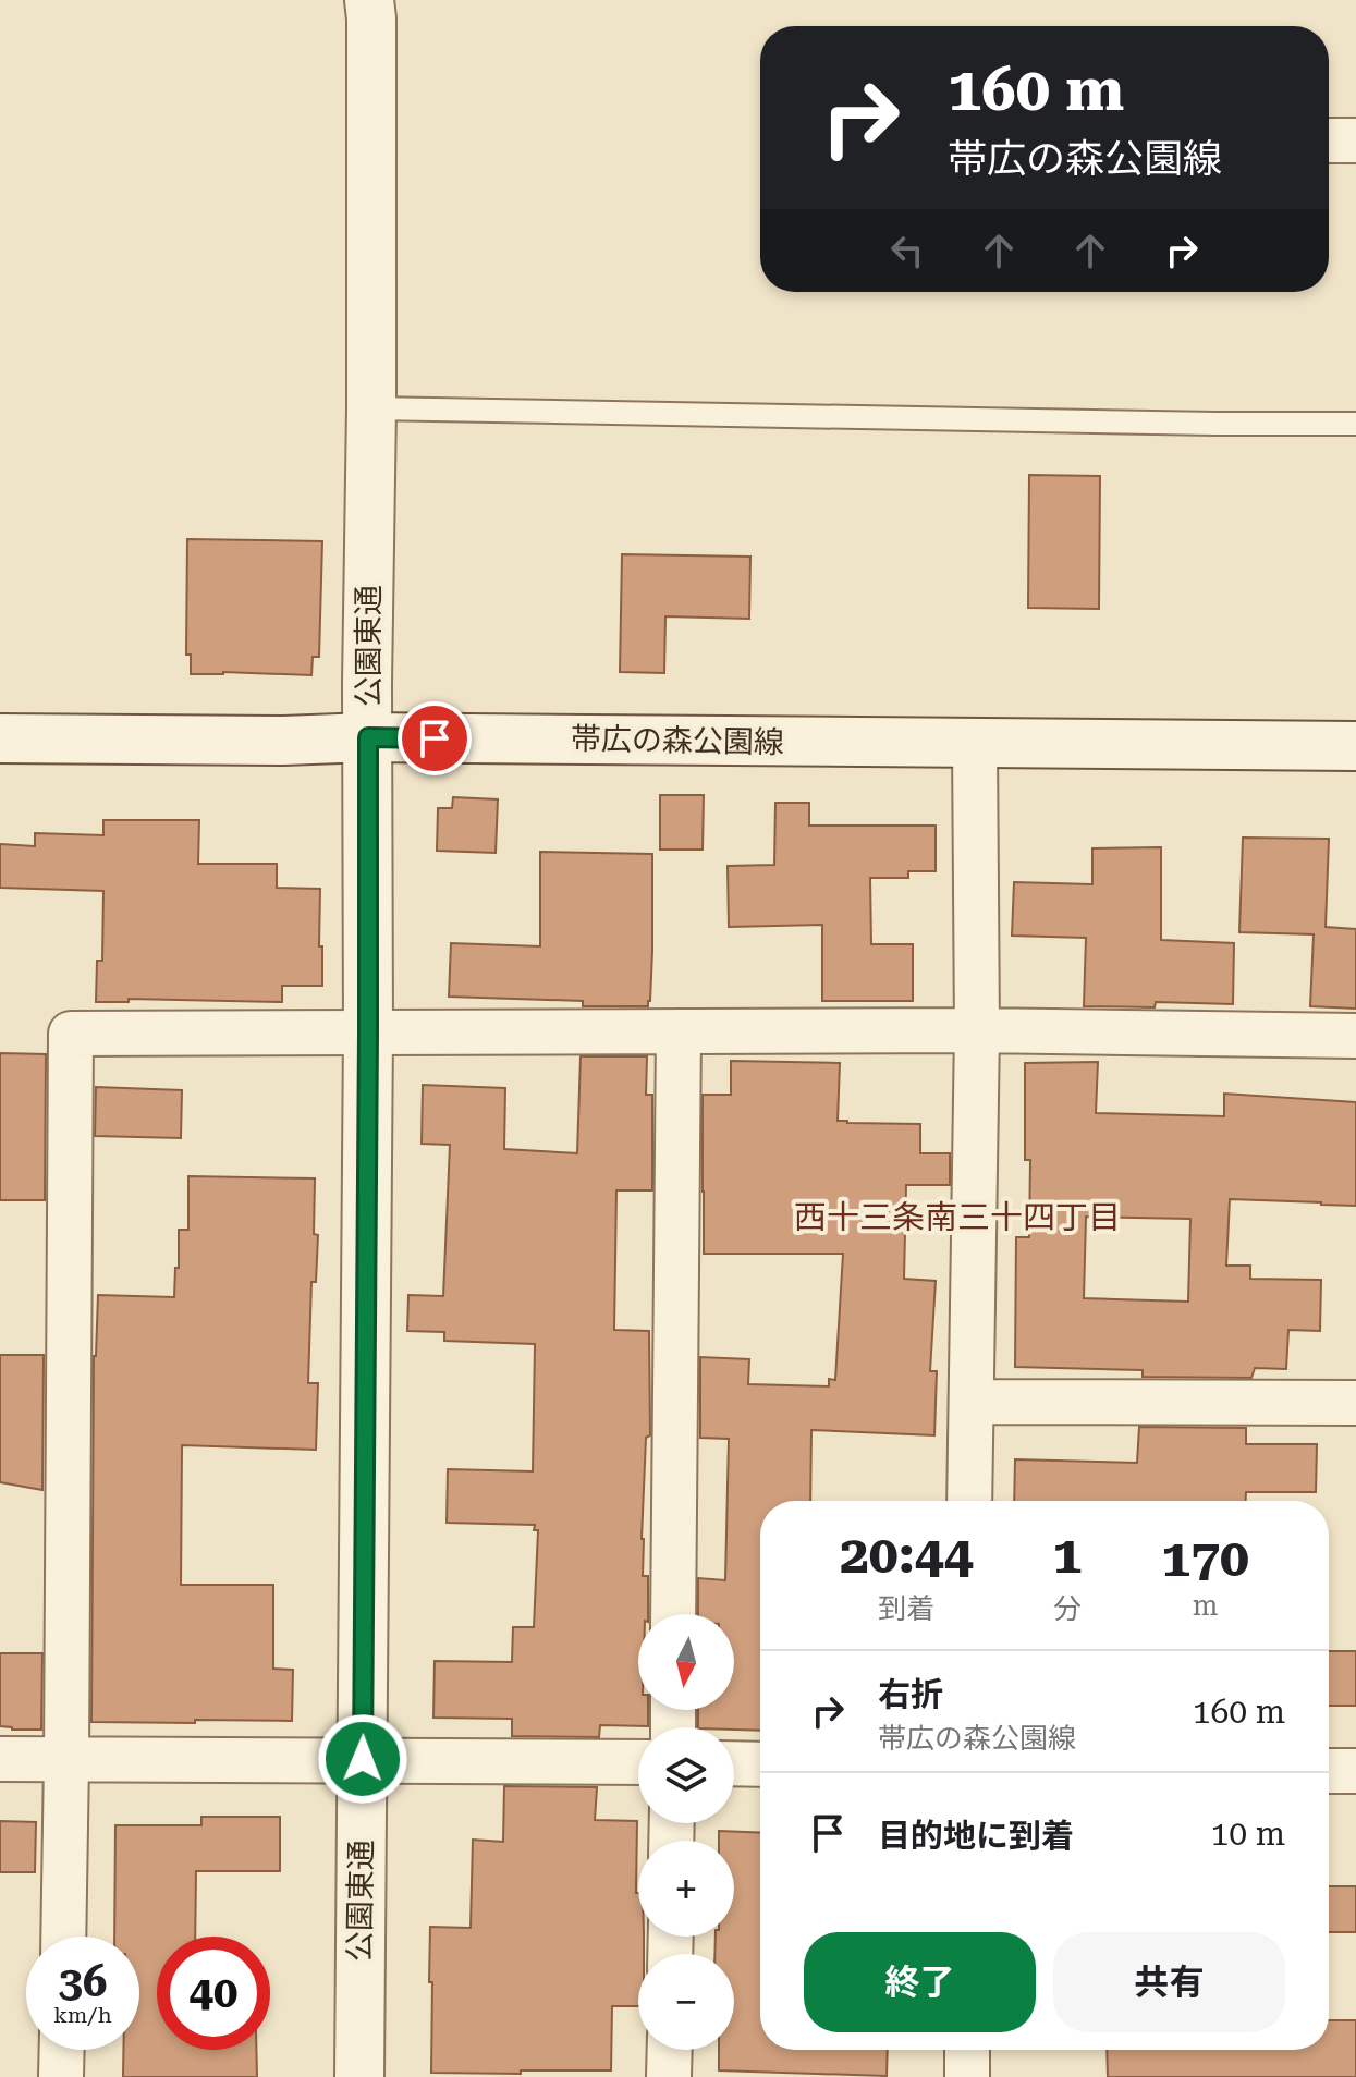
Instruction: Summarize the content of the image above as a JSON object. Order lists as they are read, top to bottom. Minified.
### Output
{"streets":{"street":["公園東通","帯広の森公園線"]},"crossings":[["公園東通","帯広の森公園線"]],"districts":["西十三条南三十四丁目"],"north":"bottom","page":{"turn":["160 m","帯広の森公園線"],"eta":["20:44","到着","1","分","170","m"],"map_buttons":["+","−"],"list":[{"name":"右折","note":"帯広の森公園線","value":"160 m"},{"name":"目的地に到着","value":"10 m"}],"buttons":["終了","共有"],"speed":"36 km/h","limit":"40"}}
